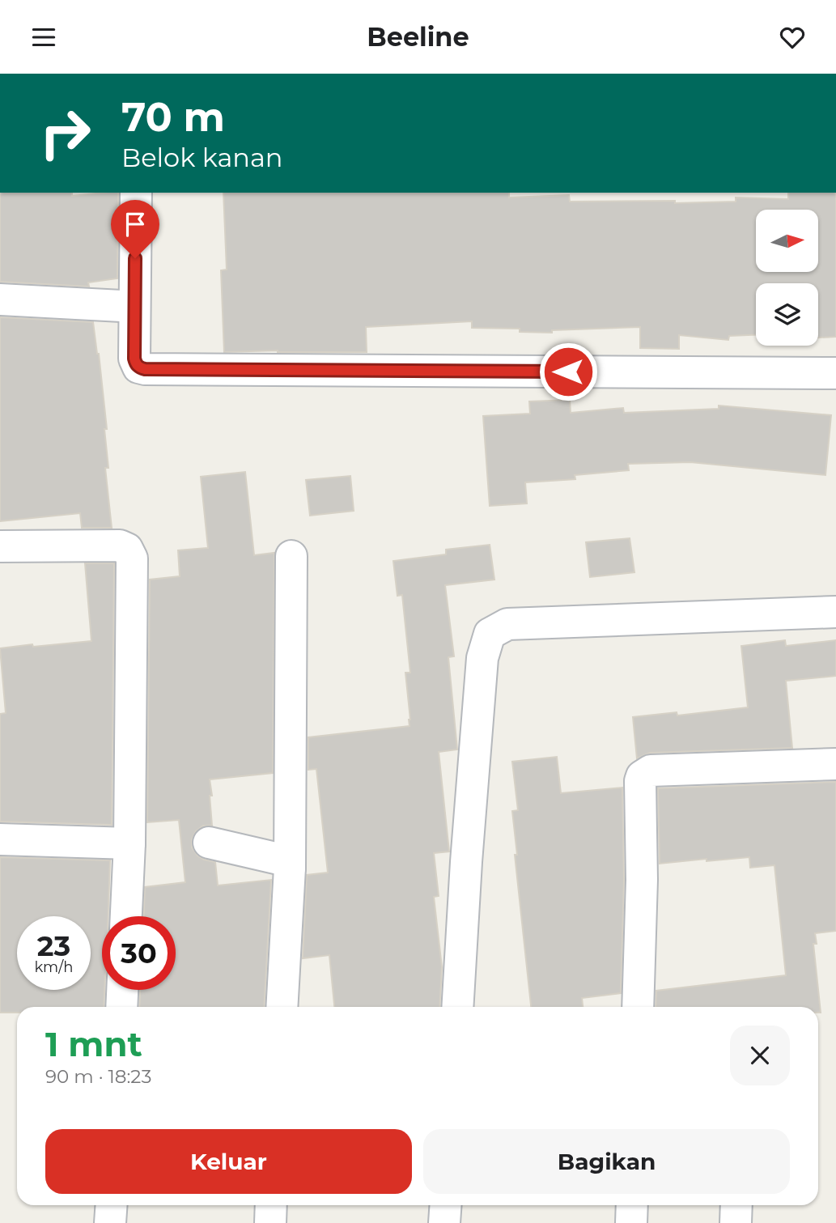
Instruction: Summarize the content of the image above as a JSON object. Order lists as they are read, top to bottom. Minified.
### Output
{"north":"right","page":{"header":"Beeline","turn":["70 m","Belok kanan"],"speed":"23 km/h","limit":"30","heading":["1 mnt","90 m · 18:23"],"buttons":["Keluar","Bagikan"]}}
